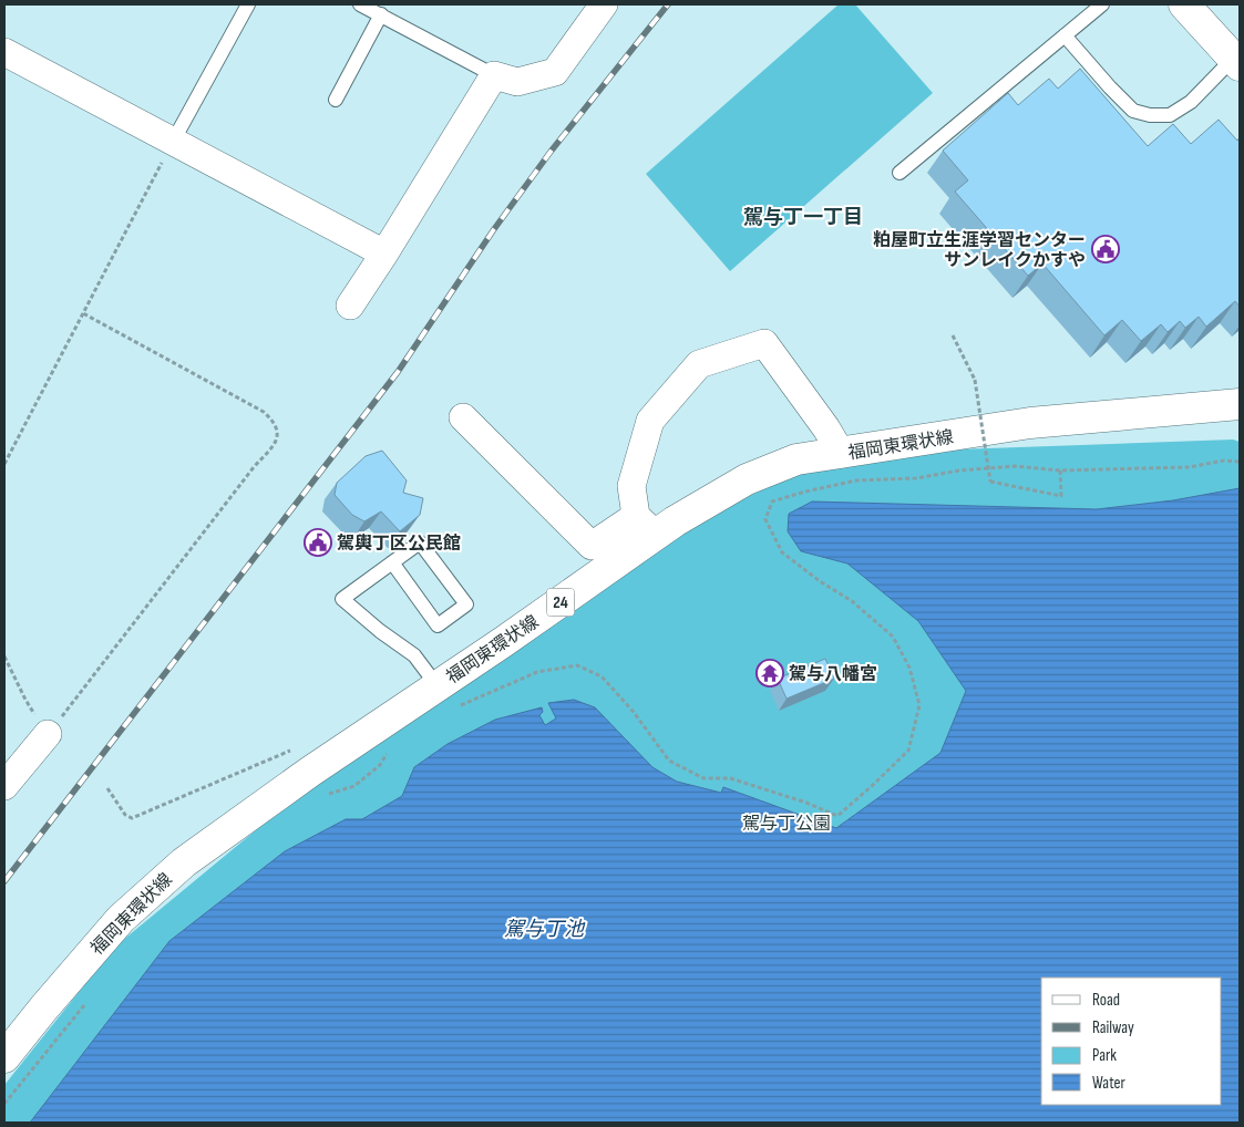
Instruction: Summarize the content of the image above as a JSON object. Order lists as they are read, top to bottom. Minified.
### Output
{"streets":{"main road":["福岡東環状線","24"]},"districts":["駕与丁一丁目"],"water":["駕与丁池"],"parks":["駕与丁公園"],"places":{"public building":["粕屋町立生涯学習センター サンレイクかすや","駕輿丁区公民館"],"temple":["駕与八幡宮"]},"legend":["Road","Railway","Park","Water"]}
